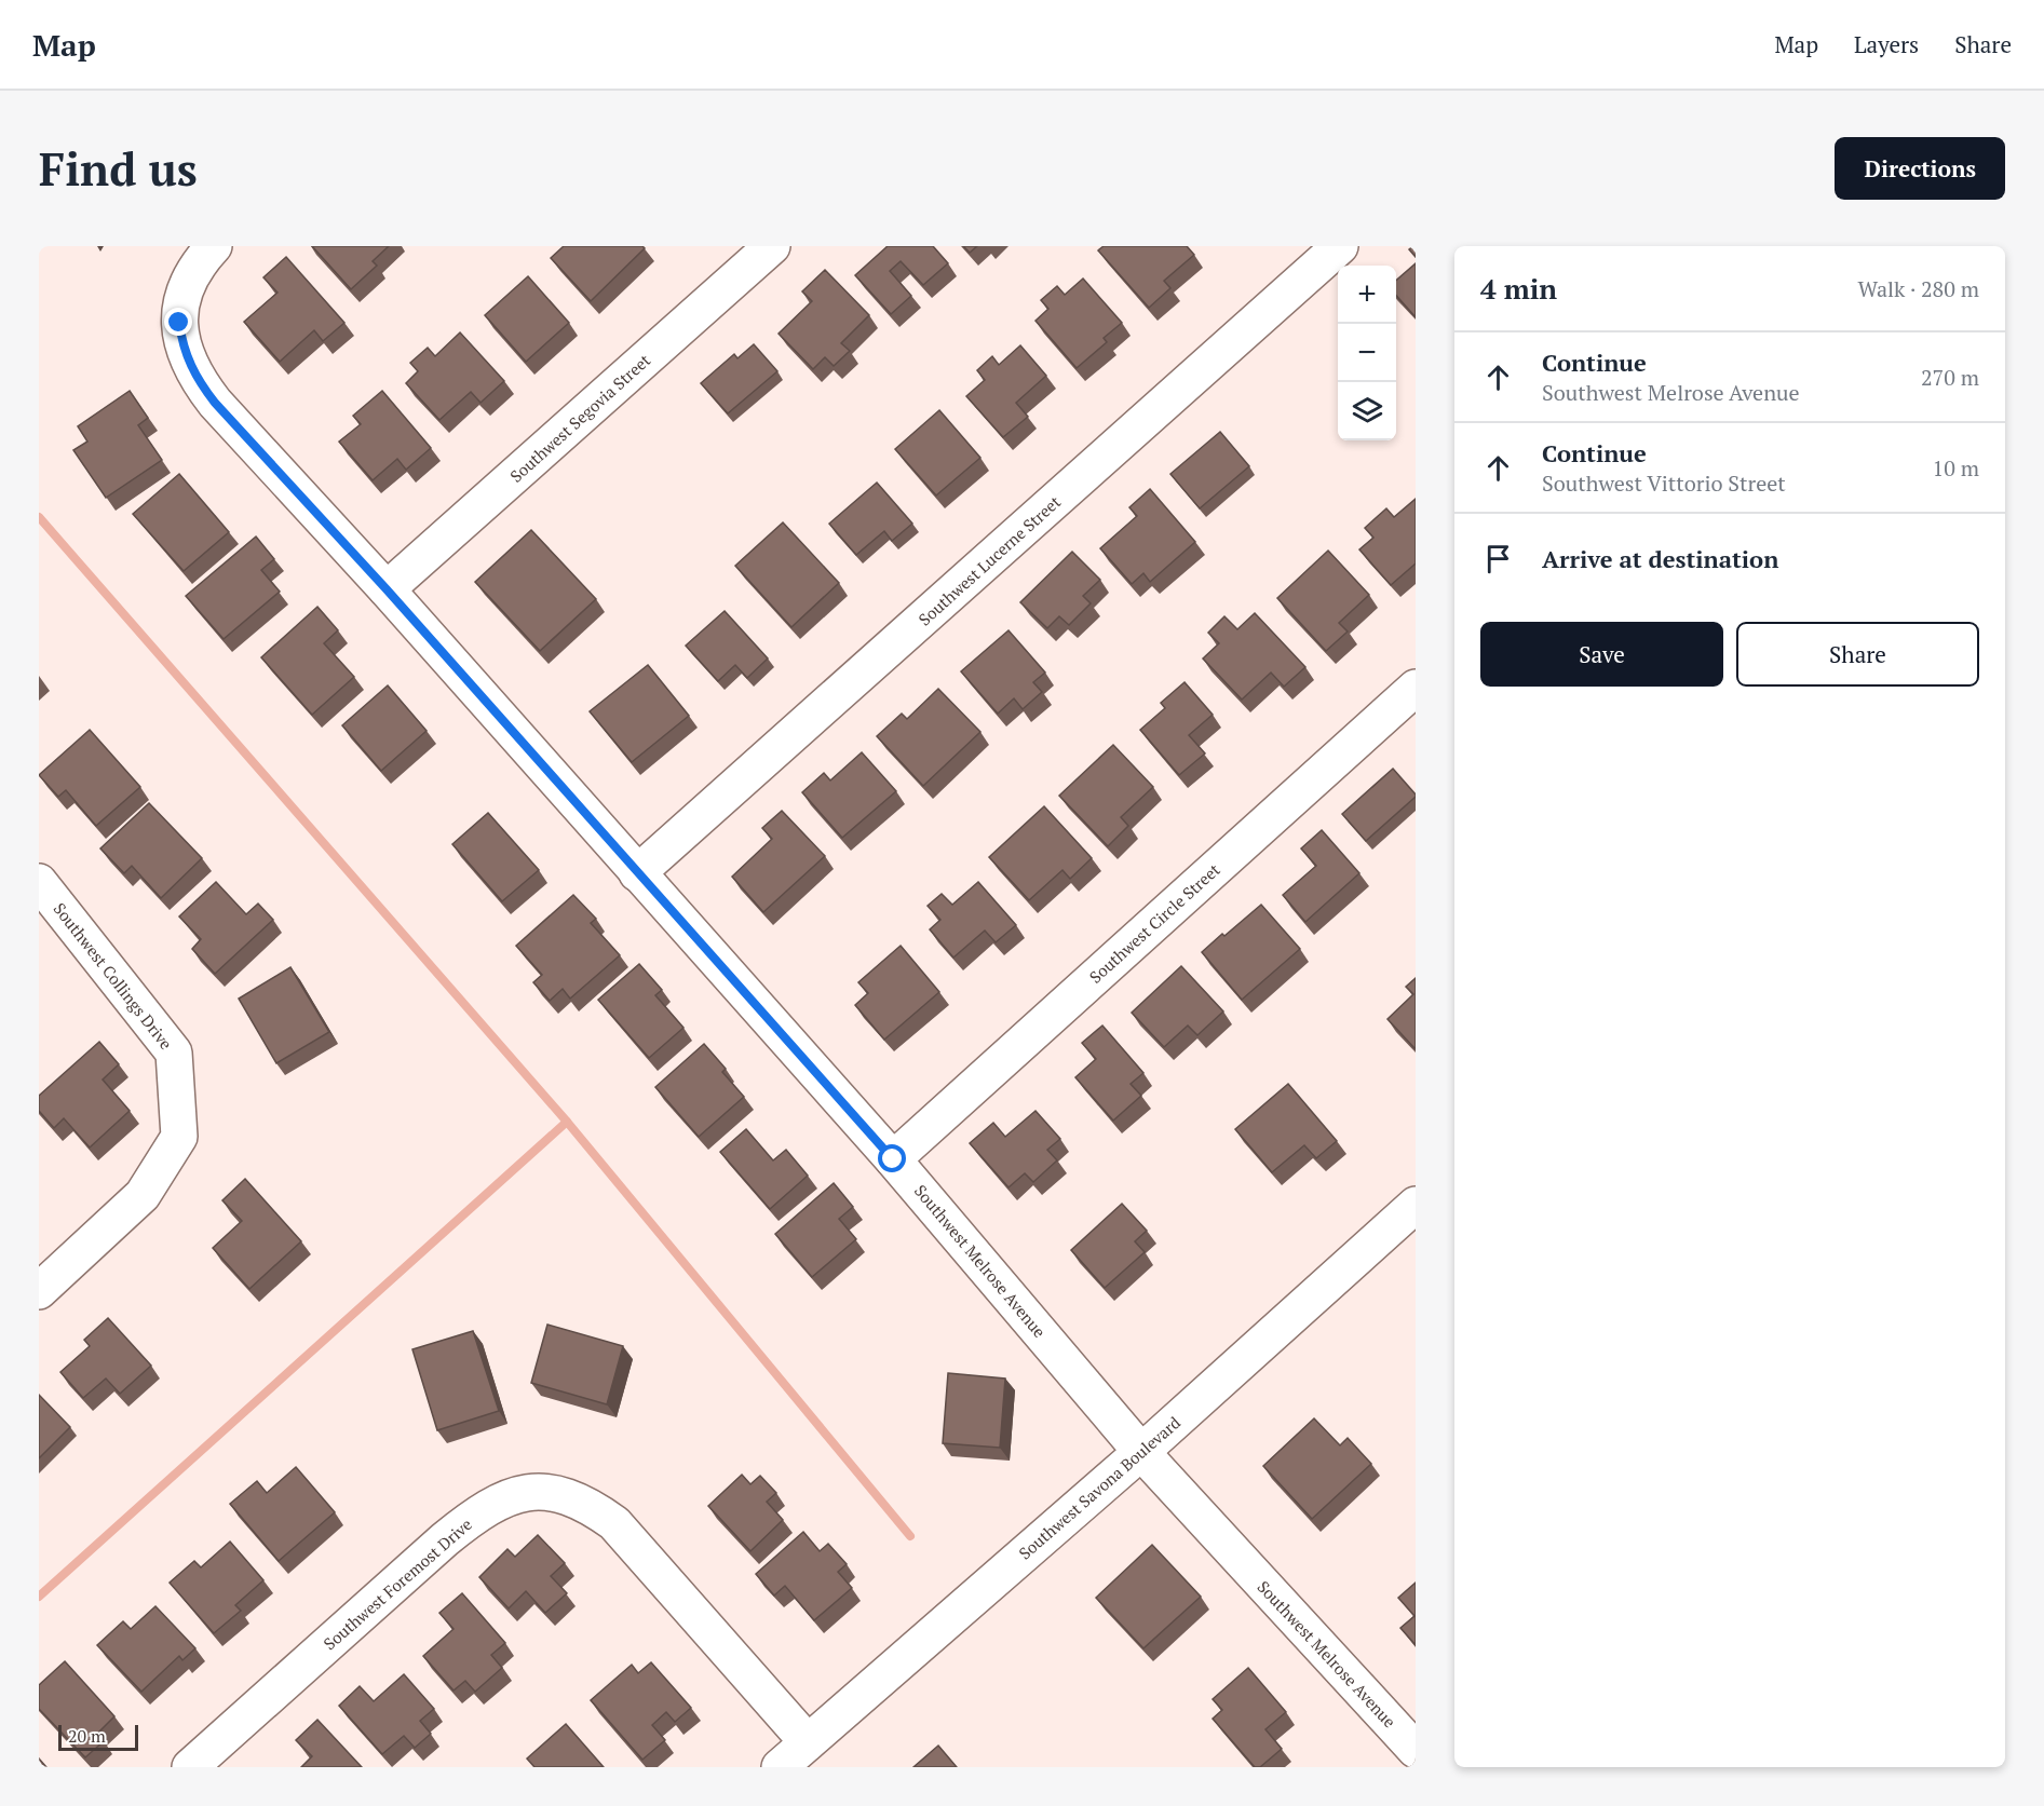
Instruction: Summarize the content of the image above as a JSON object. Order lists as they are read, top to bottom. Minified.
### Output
{"streets":{"street":["Southwest Segovia Street","Southwest Lucerne Street","Southwest Circle Street","Southwest Collings Drive","Southwest Melrose Avenue","Southwest Savona Boulevard","Southwest Foremost Drive"]},"crossings":[["Southwest Segovia Street","Southwest Melrose Avenue"],["Southwest Lucerne Street","Southwest Melrose Avenue"],["Southwest Circle Street","Southwest Melrose Avenue"],["Southwest Melrose Avenue","Southwest Savona Boulevard"],["Southwest Savona Boulevard","Southwest Foremost Drive"]],"scale_bar":"20 m","page":{"header":"Map","nav":["Map","Layers","Share"],"buttons":["Directions",["Save","Share"]],"title":"Find us","heading":["4 min","Walk · 280 m"],"map_buttons":["+","−"],"list":[["Continue","Southwest Melrose Avenue","270 m"],["Continue","Southwest Vittorio Street","10 m"],"Arrive at destination"],"scale":"20 m"}}
